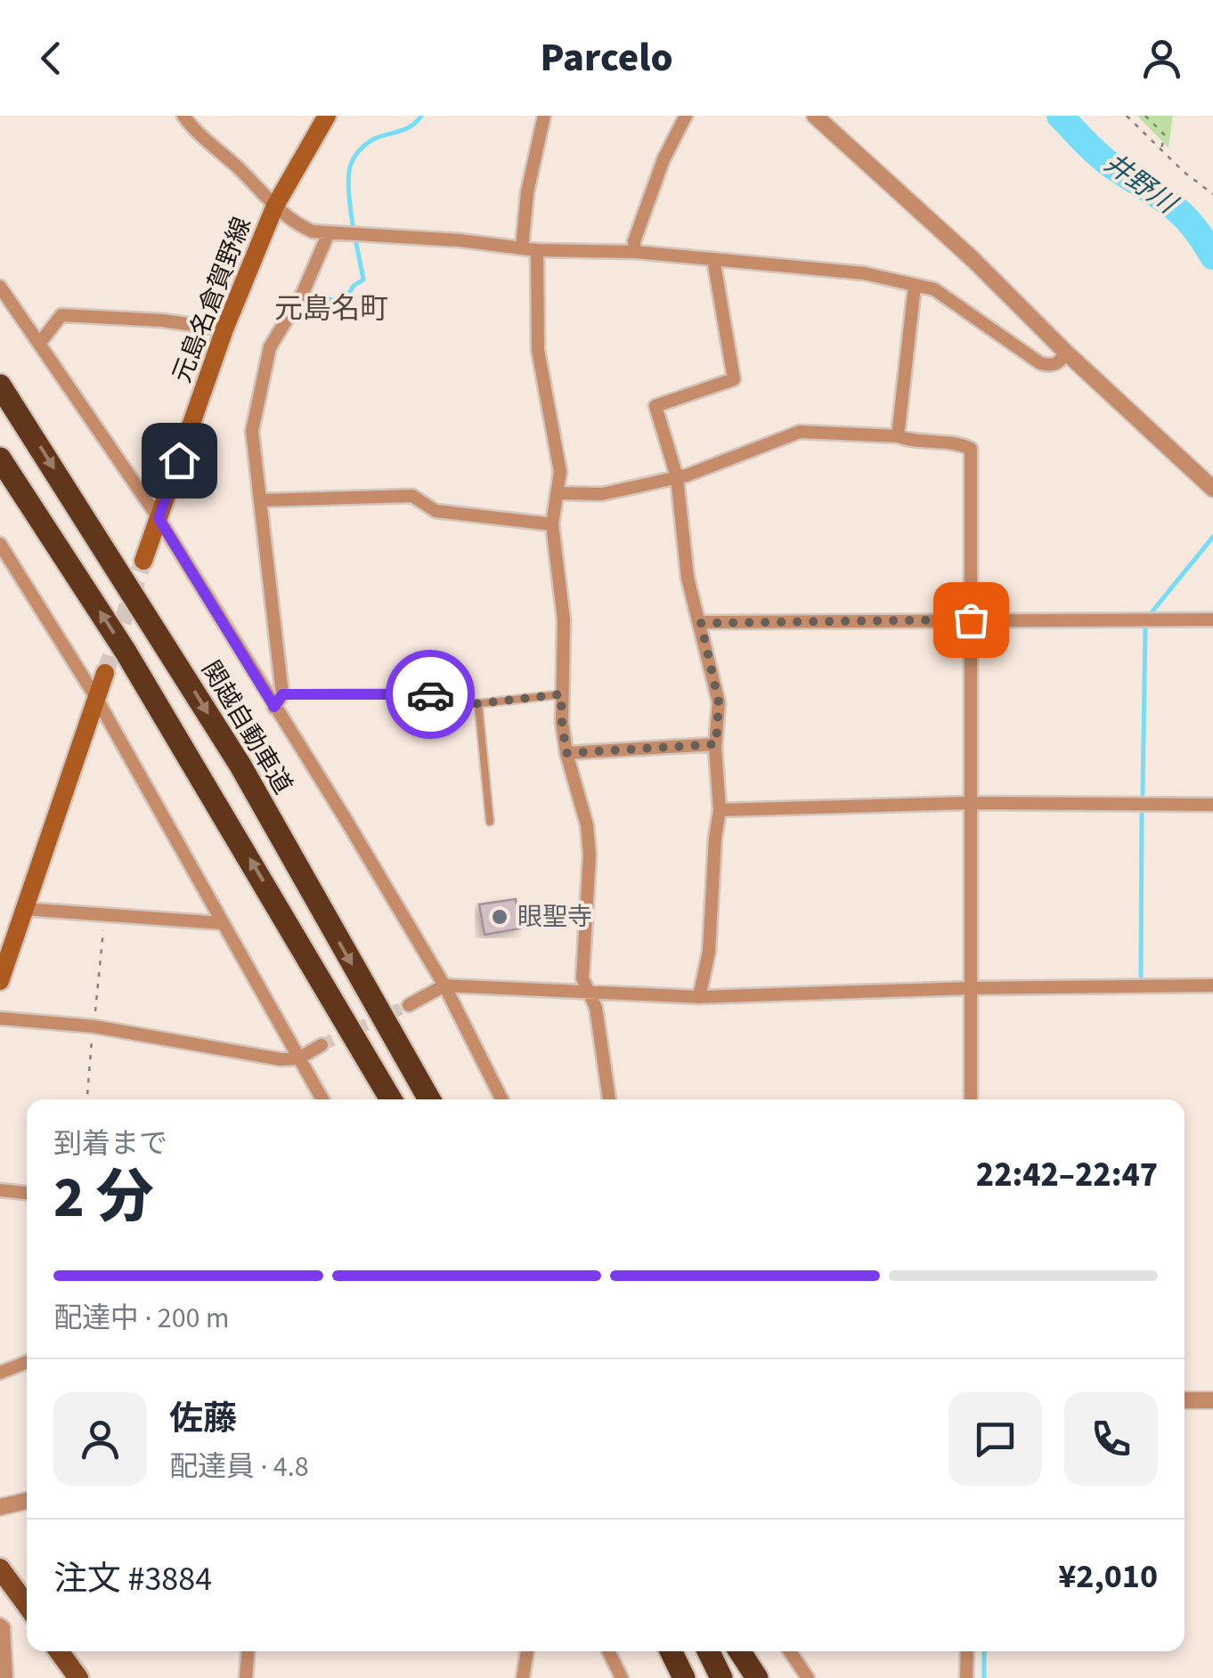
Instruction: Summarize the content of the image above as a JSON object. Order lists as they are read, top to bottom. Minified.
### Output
{"streets":{"highway":["関越自動車道"],"main road":["元島名倉賀野線"]},"districts":["元島名町"],"water":["井野川"],"places":["眼聖寺"],"page":{"header":"Parcelo","heading":["2 分","到着まで","22:42–22:47"],"panel":["佐藤","配達員 · 4.8","注文 #3884","¥2,010"],"bar":"配達中 · 200 m"}}
